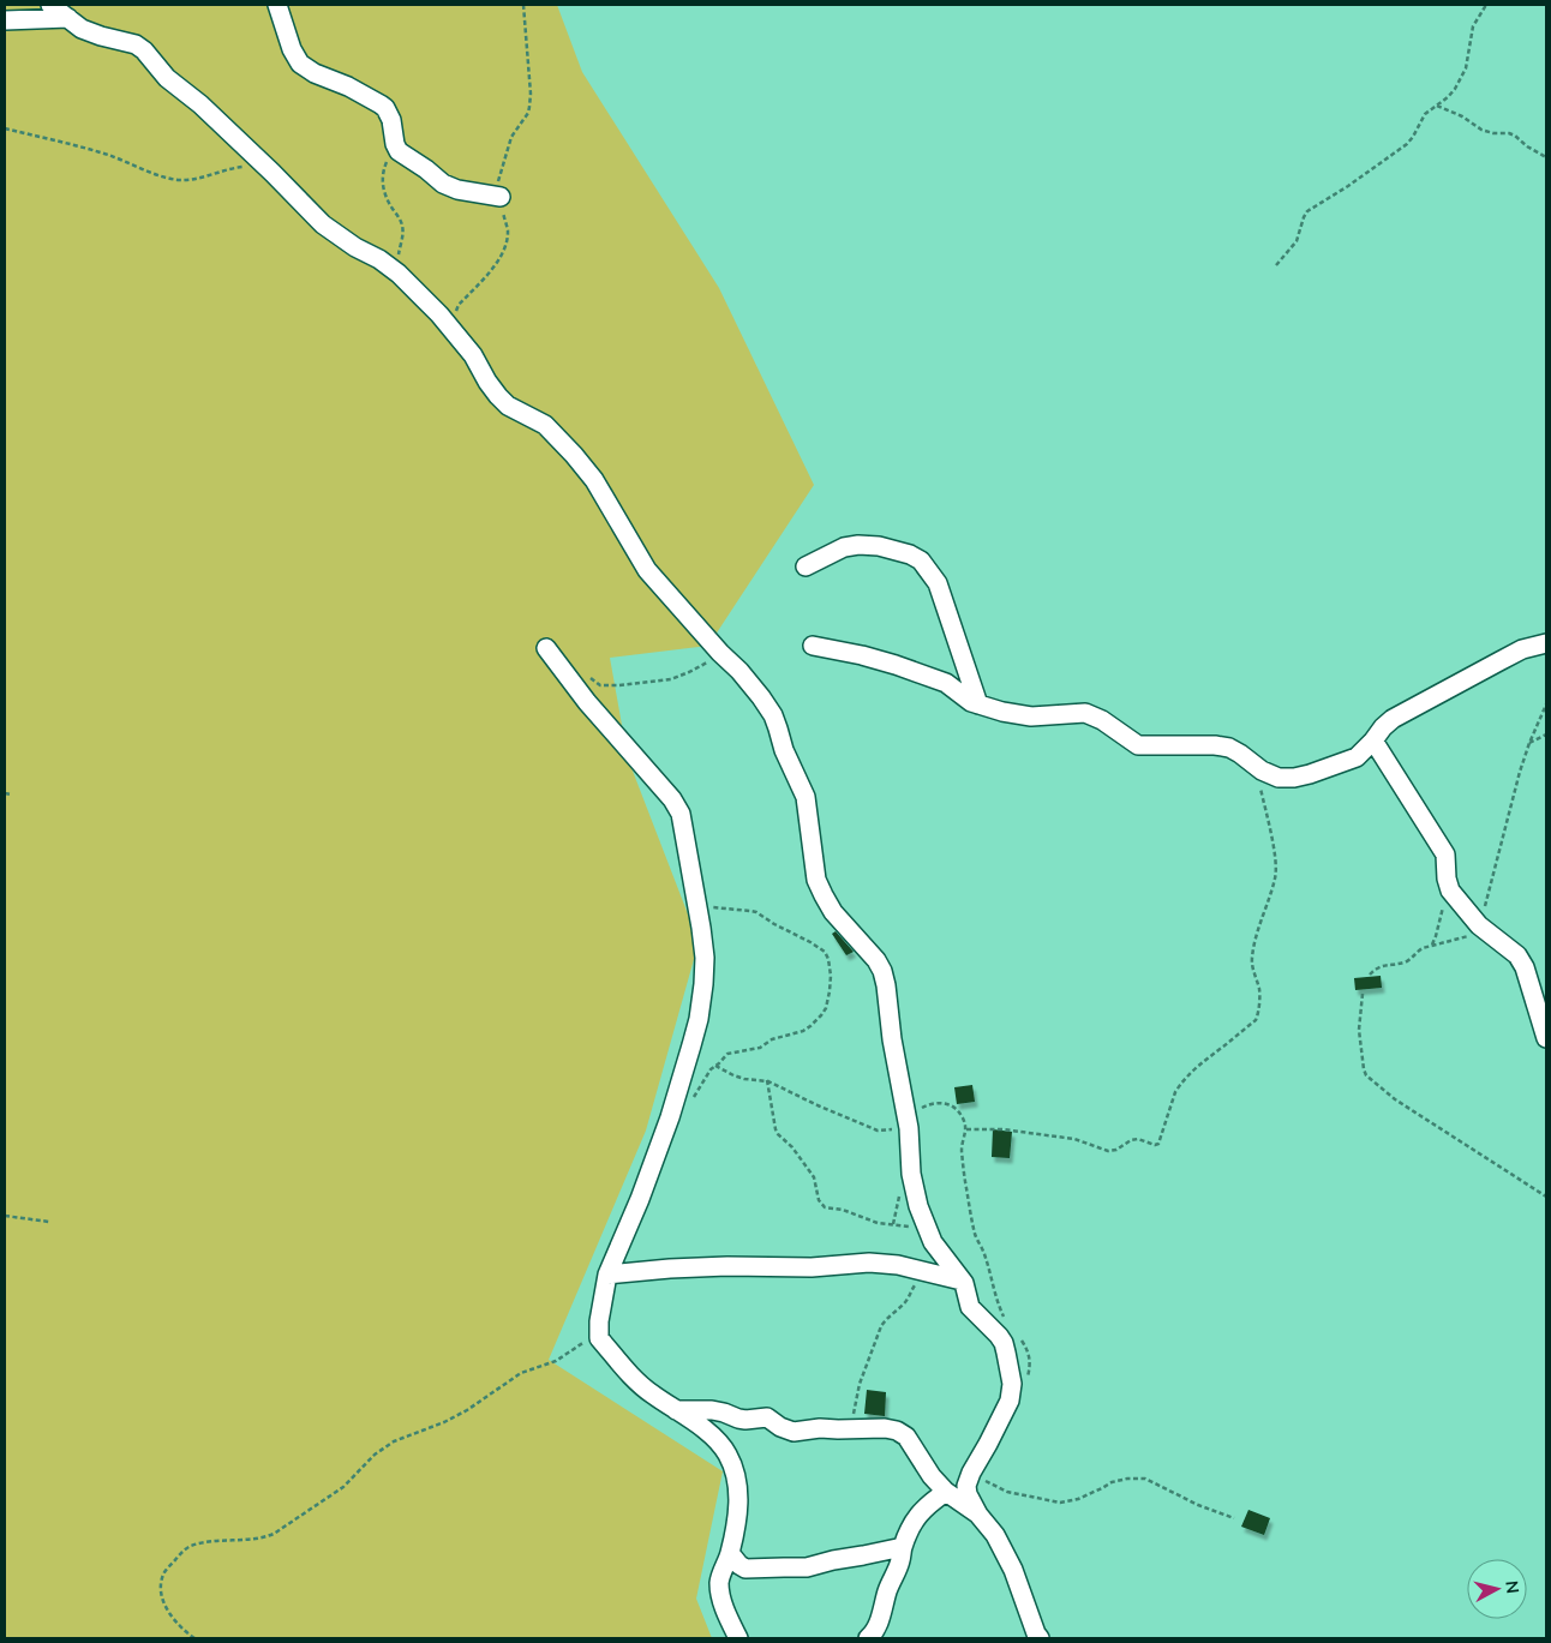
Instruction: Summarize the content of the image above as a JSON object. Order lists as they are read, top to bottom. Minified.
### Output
{"north":"right"}
